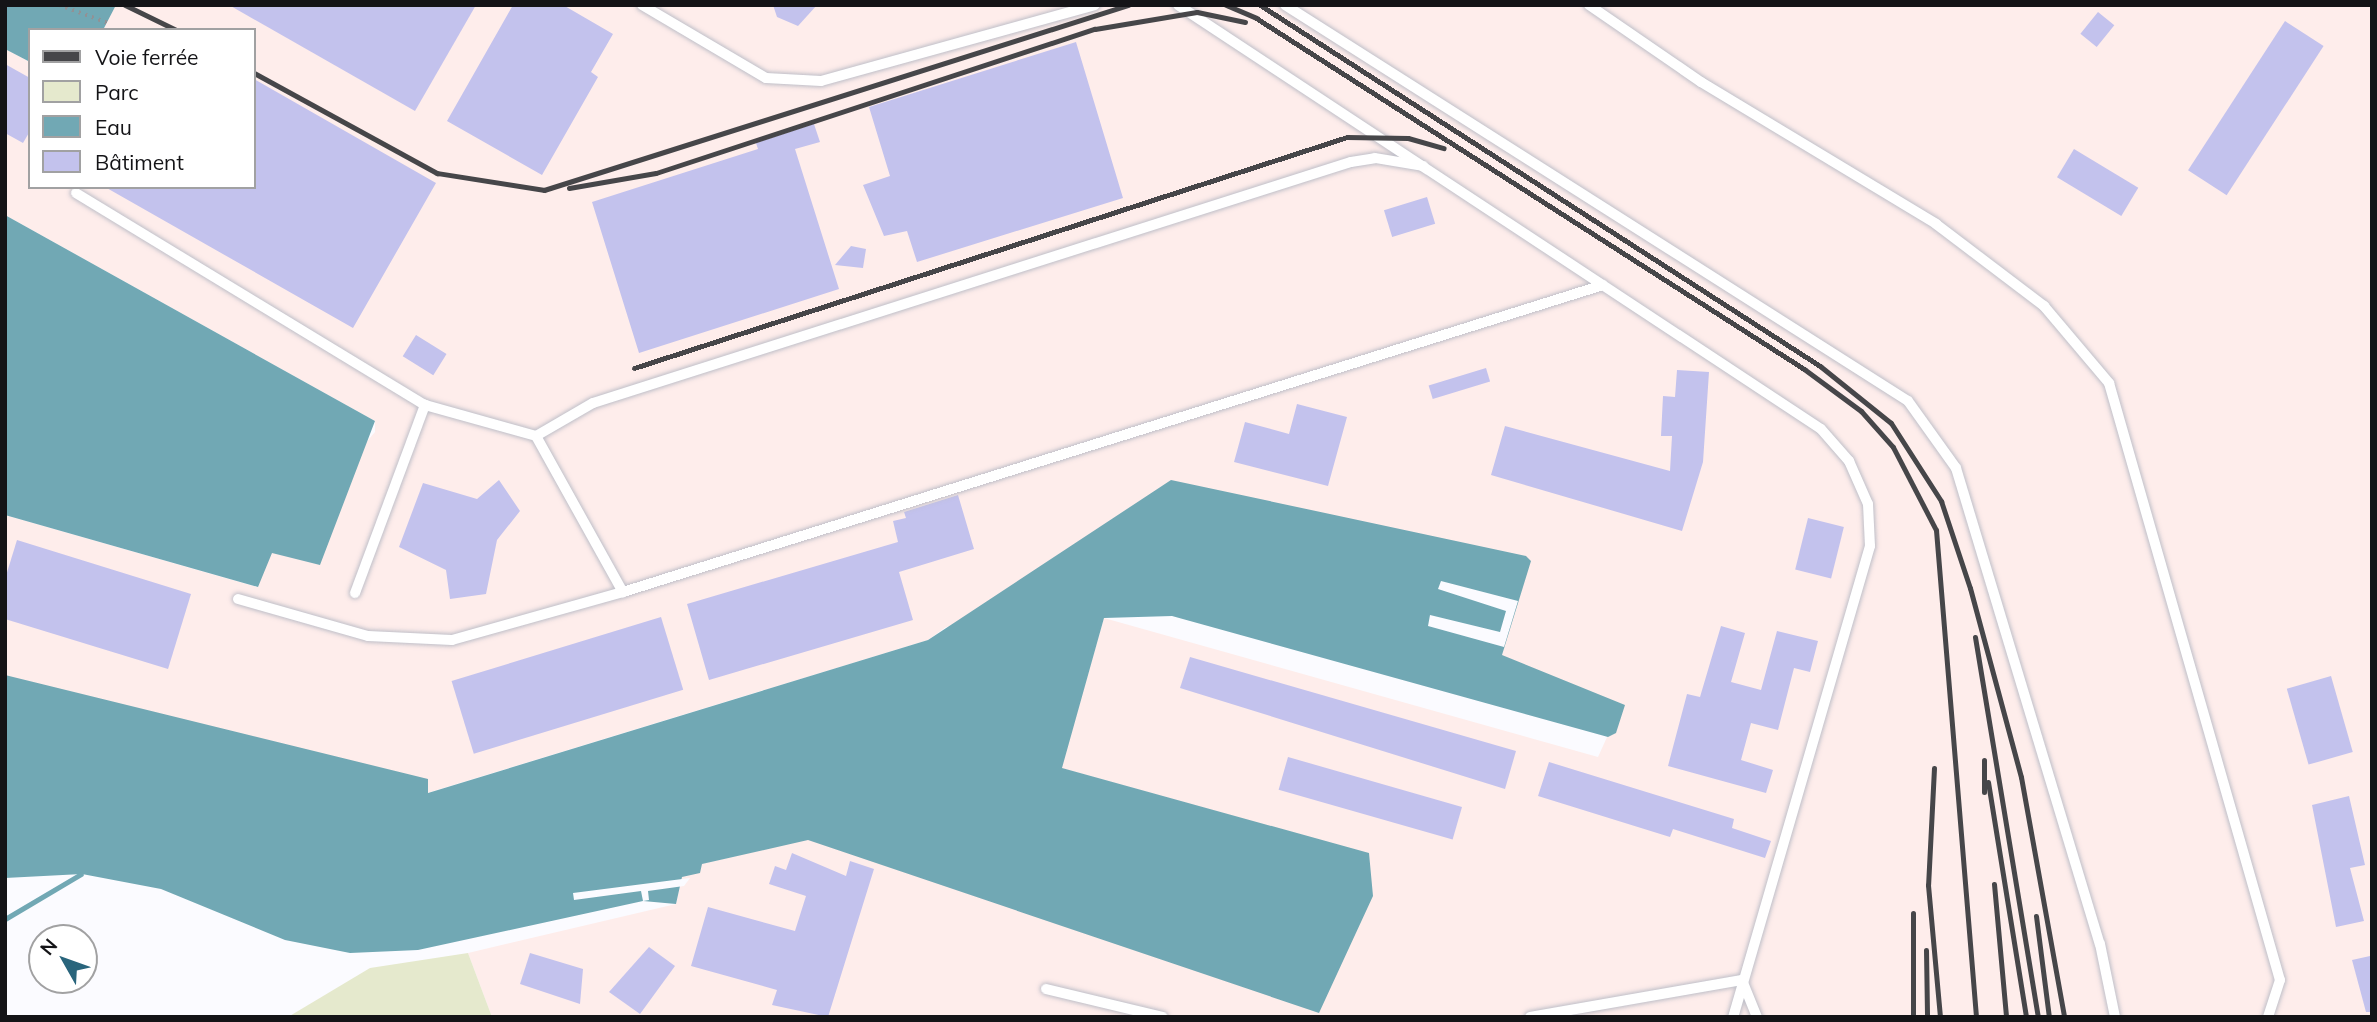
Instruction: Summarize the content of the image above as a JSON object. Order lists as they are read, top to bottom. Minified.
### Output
{"legend":["Voie ferrée","Parc","Eau","Bâtiment"],"north":"top left"}
